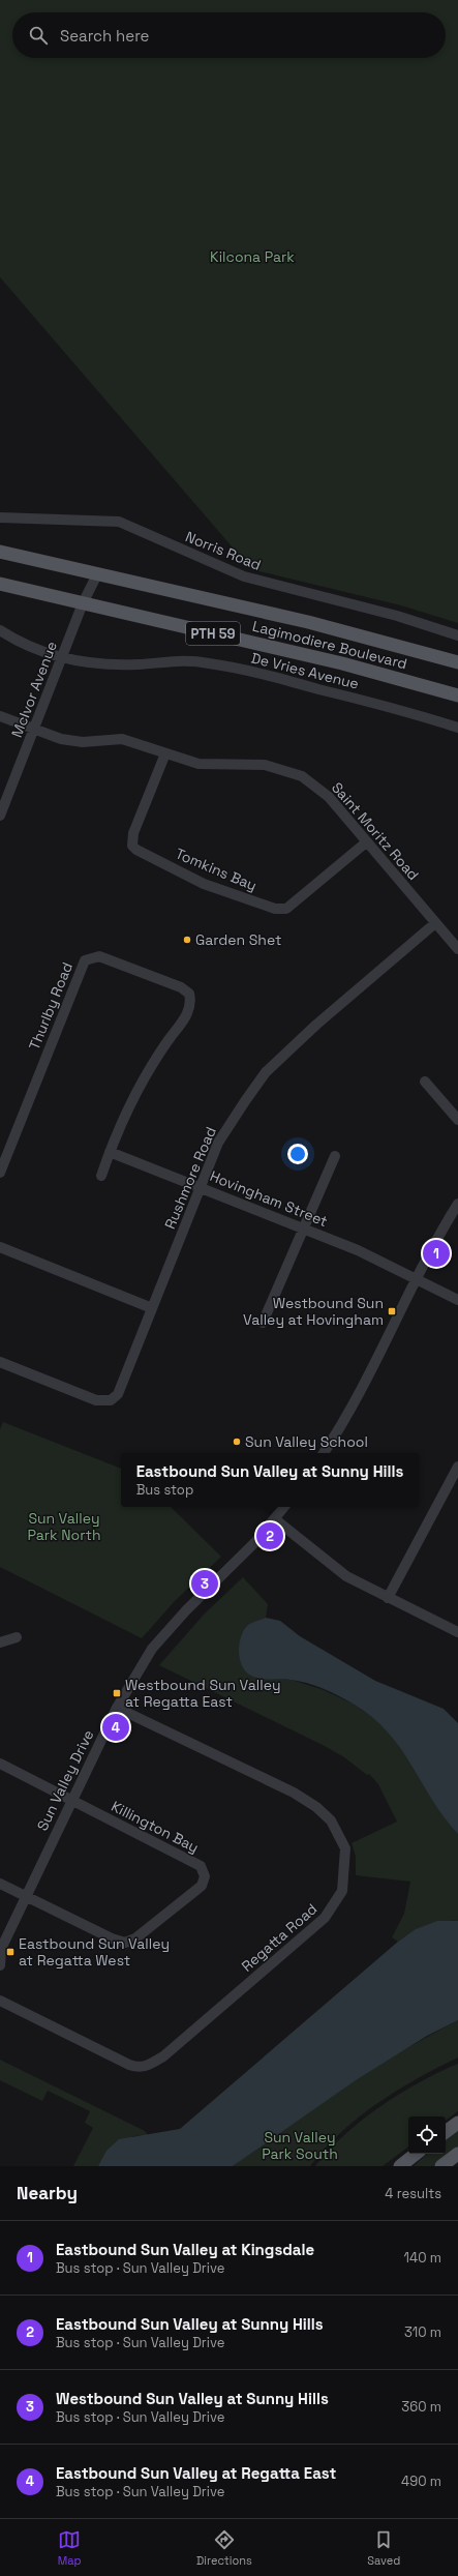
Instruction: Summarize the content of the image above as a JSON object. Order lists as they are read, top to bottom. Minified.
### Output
{"streets":{"main road":["PTH 59","Lagimodiere Boulevard"],"street":["Norris Road","De Vries Avenue","McIvor Avenue","Saint Moritz Road","Tomkins Bay","Thurlby Road","Rushmore Road","Hovingham Street","Sun Valley Drive","Killington Bay","Regatta Road"]},"crossings":[["Lagimodiere Boulevard","McIvor Avenue"],["De Vries Avenue","McIvor Avenue"],["McIvor Avenue","Saint Moritz Road"],["Saint Moritz Road","Tomkins Bay"],["Saint Moritz Road","Rushmore Road"],["Thurlby Road","Hovingham Street"],["Rushmore Road","Hovingham Street"],["Sun Valley Drive","Killington Bay"],["Sun Valley Drive","Regatta Road"]],"parks":["Kilcona Park","Sun Valley Park North","Sun Valley Park South"],"places":{"other":["Garden Shet","Sun Valley School"],"transit":["Westbound Sun Valley at Hovingham","Westbound Sun Valley at Regatta East","Eastbound Sun Valley at Regatta West"]},"page":{"search":"Search here","pins":["1","2","3","4"],"popup":["Eastbound Sun Valley at Sunny Hills","Bus stop"],"heading":["Nearby","4 results"],"list":[{"mark":"1","name":"Eastbound Sun Valley at Kingsdale","note":"Bus stop · Sun Valley Drive","value":"140 m"},{"mark":"2","name":"Eastbound Sun Valley at Sunny Hills","note":"Bus stop · Sun Valley Drive","value":"310 m"},{"mark":"3","name":"Westbound Sun Valley at Sunny Hills","note":"Bus stop · Sun Valley Drive","value":"360 m"},{"mark":"4","name":"Eastbound Sun Valley at Regatta East","note":"Bus stop · Sun Valley Drive","value":"490 m"}],"nav":["Map","Directions","Saved"]}}
